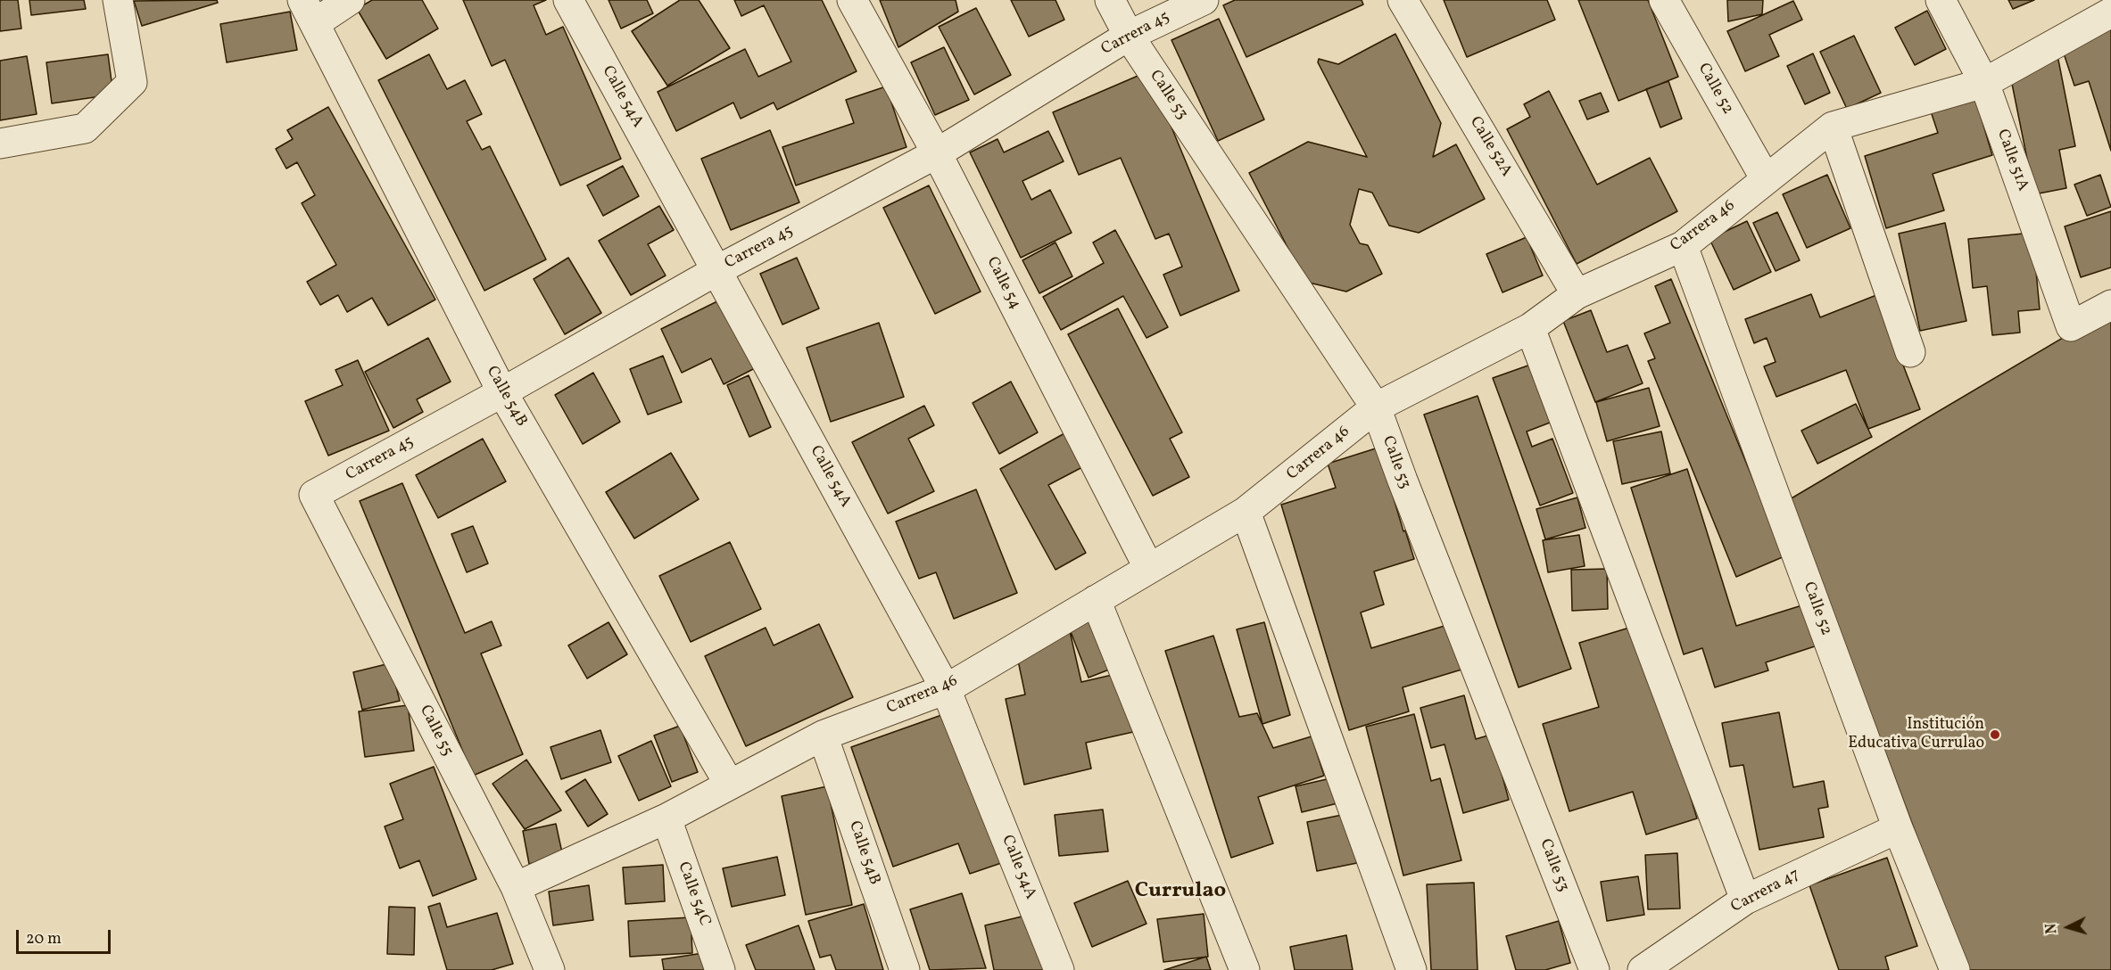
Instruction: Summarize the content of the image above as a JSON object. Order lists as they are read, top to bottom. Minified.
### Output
{"streets":{"street":["Carrera 45","Calle 52","Calle 53","Calle 54A","Calle 52A","Calle 51A","Carrera 46","Calle 54","Calle 54B","Calle 55","Carrera 47","Calle 54C"]},"crossings":[["Carrera 45","Calle 53"],["Carrera 45","Calle 54A"],["Carrera 45","Calle 54"],["Carrera 45","Calle 54B"],["Carrera 45","Calle 55"],["Calle 52","Carrera 46"],["Calle 52","Carrera 47"],["Calle 53","Carrera 46"],["Calle 54A","Carrera 46"],["Calle 52A","Carrera 46"],["Calle 51A","Carrera 46"],["Carrera 46","Calle 54"],["Carrera 46","Calle 54B"],["Carrera 46","Calle 55"],["Carrera 46","Calle 54C"]],"districts":["Currulao"],"places":["Institución Educativa Currulao"],"scale_bar":"20 m","north":"left"}
